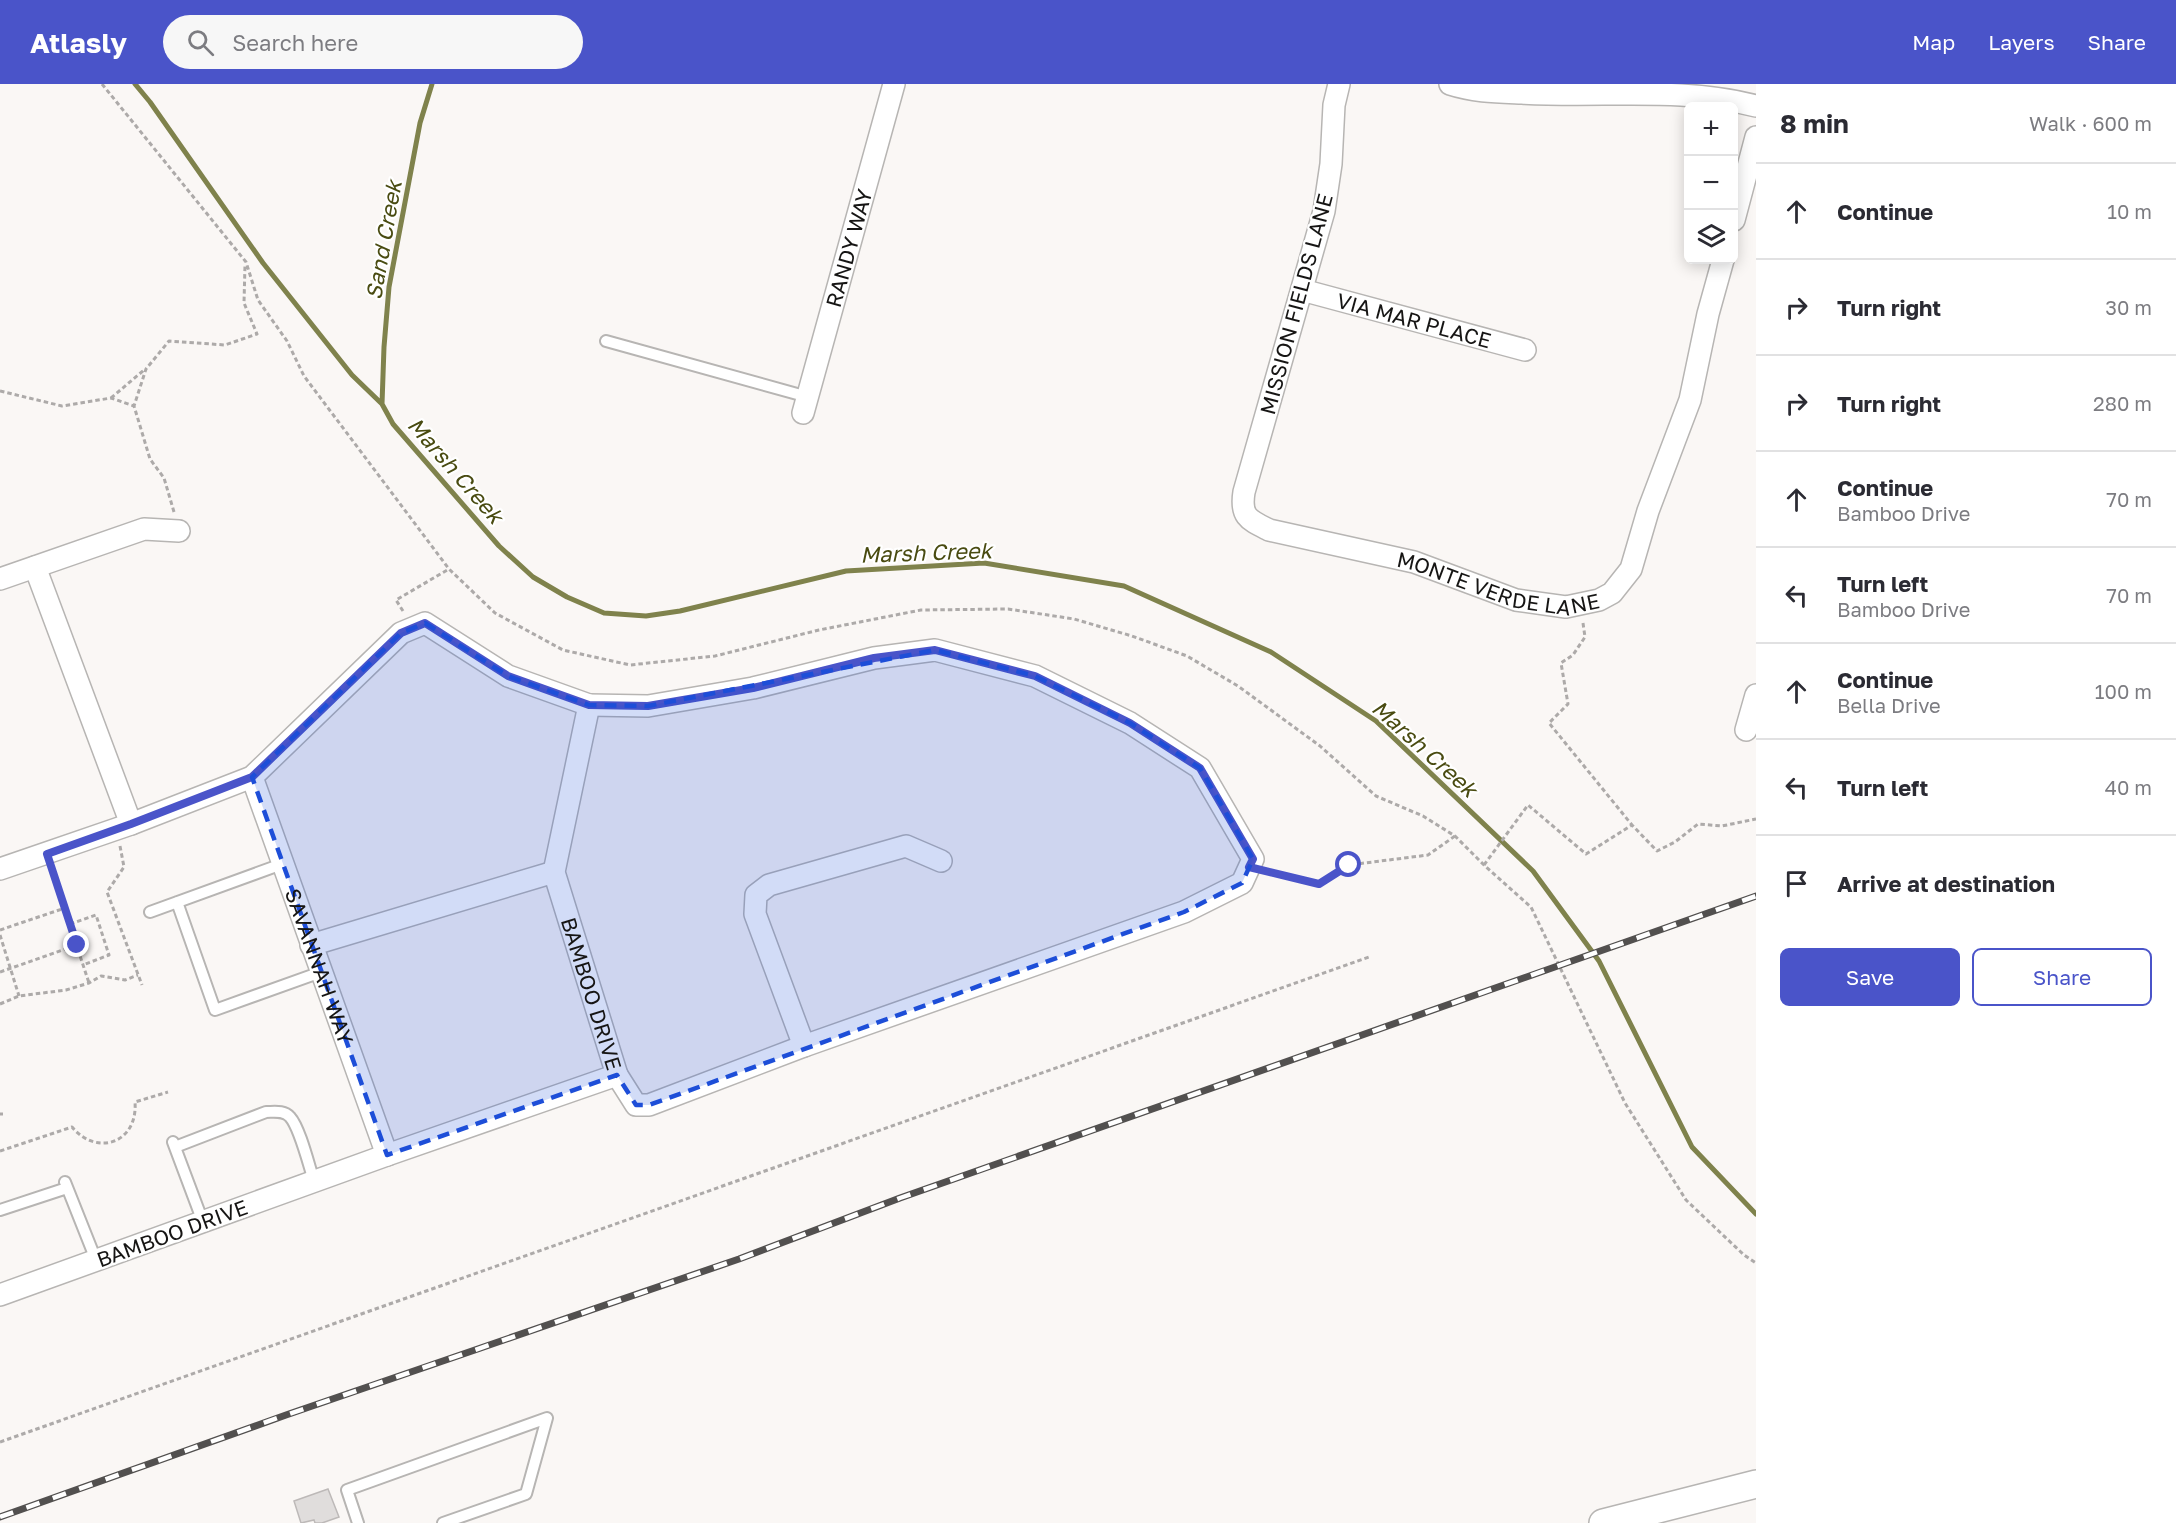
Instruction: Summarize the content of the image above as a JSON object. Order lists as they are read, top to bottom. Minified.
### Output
{"streets":{"street":["RANDY WAY","MISSION FIELDS LANE","VIA MAR PLACE","MONTE VERDE LANE","SAVANNAH WAY","BAMBOO DRIVE"]},"crossings":[["MISSION FIELDS LANE","VIA MAR PLACE"],["MISSION FIELDS LANE","MONTE VERDE LANE"],["SAVANNAH WAY","BAMBOO DRIVE"]],"water":["Sand Creek","Marsh Creek"],"page":{"header":"Atlasly","search":"Search here","nav":["Map","Layers","Share"],"heading":["8 min","Walk · 600 m"],"map_buttons":["+","−"],"list":[["Continue","10 m"],["Turn right","30 m"],["Turn right","280 m"],["Continue","Bamboo Drive","70 m"],["Turn left","Bamboo Drive","70 m"],["Continue","Bella Drive","100 m"],["Turn left","40 m"],"Arrive at destination"],"buttons":["Save","Share"]}}
